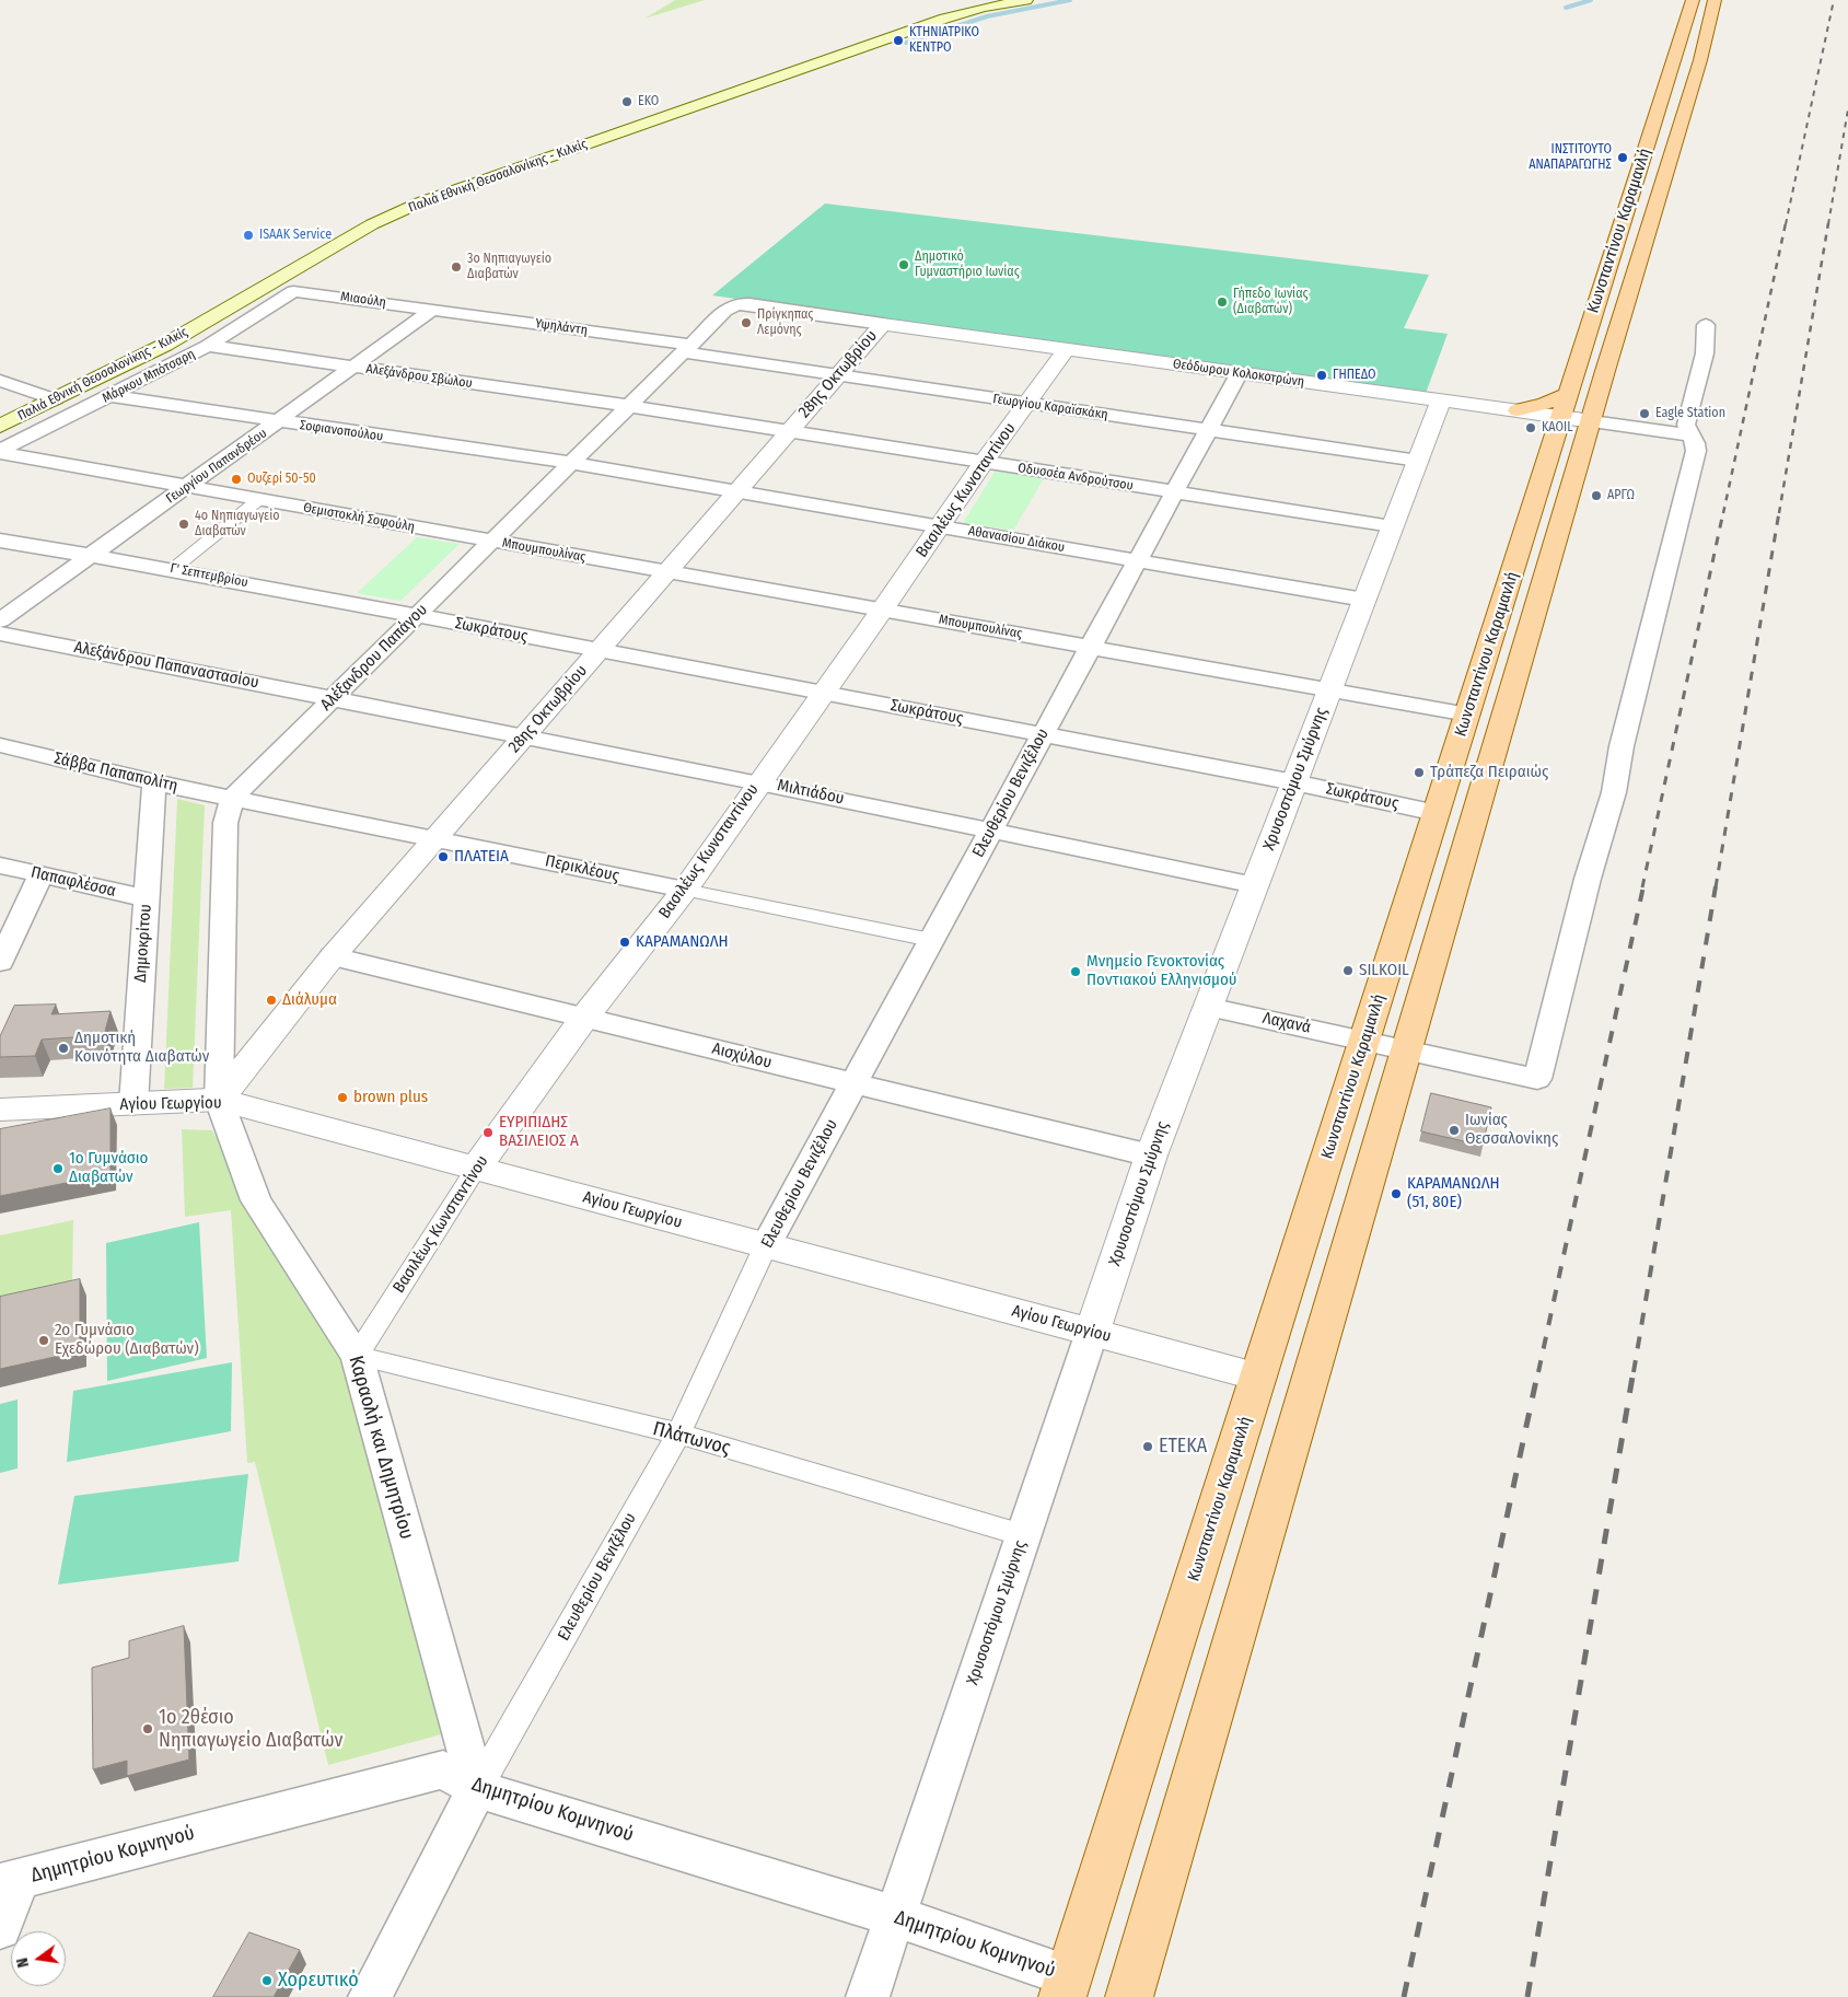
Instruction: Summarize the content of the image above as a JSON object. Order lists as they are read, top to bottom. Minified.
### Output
{"streets":{"main road":["Παλιά Εθνική Θεσσαλονίκης - Κιλκίς","Κωνσταντίνου Καραμανλή"],"street":["Μιαούλη","Υψηλάντη","Θεόδωρου Κολοκοτρώνη","28ης Οκτωβρίου","Μάρκου Μπότσαρη","Αλεξάνδρου Σβώλου","Γεωργίου Καραϊσκάκη","Σοφιανοπούλου","Γεωργίου Παπανδρέου","Οδυσσέα Ανδρούτσου","Βασιλέως Κωνσταντίνου","Θεμιστοκλή Σοφούλη","Αθανασίου Διάκου","Μπουμπουλίνας","Γ' Σεπτεμβρίου","Σωκράτους","Αλέξανδρου Παπάγου","Αλεξάνδρου Παπαναστασίου","Σάββα Παπαπολίτη","Χρυσοστόμου Σμύρνης","Μιλτιάδου","Ελευθερίου Βενιζέλου","Περικλέους","Παπαφλέσσα","Δημοκρίτου","Λαχανά","Αισχύλου","Αγίου Γεωργίου","Πλάτωνος","Καραολή και Δημητρίου","Δημητρίου Κομνηνού"]},"crossings":[["Κωνσταντίνου Καραμανλή","Θεόδωρου Κολοκοτρώνη"],["Κωνσταντίνου Καραμανλή","Μπουμπουλίνας"],["Κωνσταντίνου Καραμανλή","Σωκράτους"],["Κωνσταντίνου Καραμανλή","Λαχανά"],["Κωνσταντίνου Καραμανλή","Αγίου Γεωργίου"],["Κωνσταντίνου Καραμανλή","Δημητρίου Κομνηνού"],["Μιαούλη","Υψηλάντη"],["Μιαούλη","Μάρκου Μπότσαρη"],["Μιαούλη","Γεωργίου Παπανδρέου"],["Υψηλάντη","Γεωργίου Καραϊσκάκη"],["Υψηλάντη","Γεωργίου Παπανδρέου"],["Υψηλάντη","Αλέξανδρου Παπάγου"],["Θεόδωρου Κολοκοτρώνη","28ης Οκτωβρίου"],["Θεόδωρου Κολοκοτρώνη","Βασιλέως Κωνσταντίνου"],["Θεόδωρου Κολοκοτρώνη","Αλέξανδρου Παπάγου"],["Θεόδωρου Κολοκοτρώνη","Χρυσοστόμου Σμύρνης"],["Θεόδωρου Κολοκοτρώνη","Ελευθερίου Βενιζέλου"],["Θεόδωρου Κολοκοτρώνη","Λαχανά"],["28ης Οκτωβρίου","Γεωργίου Καραϊσκάκη"],["28ης Οκτωβρίου","Οδυσσέα Ανδρούτσου"],["28ης Οκτωβρίου","Αθανασίου Διάκου"],["28ης Οκτωβρίου","Μπουμπουλίνας"],["28ης Οκτωβρίου","Σωκράτους"],["28ης Οκτωβρίου","Αλέξανδρου Παπάγου"],["28ης Οκτωβρίου","Μιλτιάδου"],["28ης Οκτωβρίου","Περικλέους"],["28ης Οκτωβρίου","Αισχύλου"],["28ης Οκτωβρίου","Αγίου Γεωργίου"],["28ης Οκτωβρίου","Καραολή και Δημητρίου"],["Μάρκου Μπότσαρη","Αλεξάνδρου Σβώλου"],["Μάρκου Μπότσαρη","Σοφιανοπούλου"],["Μάρκου Μπότσαρη","Θεμιστοκλή Σοφούλη"],["Αλεξάνδρου Σβώλου","Γεωργίου Παπανδρέου"],["Αλεξάνδρου Σβώλου","Οδυσσέα Ανδρούτσου"],["Αλεξάνδρου Σβώλου","Αλέξανδρου Παπάγου"],["Γεωργίου Καραϊσκάκη","Βασιλέως Κωνσταντίνου"],["Γεωργίου Καραϊσκάκη","Αλέξανδρου Παπάγου"],["Γεωργίου Καραϊσκάκη","Χρυσοστόμου Σμύρνης"],["Γεωργίου Καραϊσκάκη","Ελευθερίου Βενιζέλου"],["Σοφιανοπούλου","Γεωργίου Παπανδρέου"],["Σοφιανοπούλου","Αθανασίου Διάκου"],["Σοφιανοπούλου","Αλέξανδρου Παπάγου"],["Γεωργίου Παπανδρέου","Θεμιστοκλή Σοφούλη"],["Γεωργίου Παπανδρέου","Γ' Σεπτεμβρίου"],["Οδυσσέα Ανδρούτσου","Βασιλέως Κωνσταντίνου"],["Οδυσσέα Ανδρούτσου","Αλέξανδρου Παπάγου"],["Οδυσσέα Ανδρούτσου","Χρυσοστόμου Σμύρνης"],["Οδυσσέα Ανδρούτσου","Ελευθερίου Βενιζέλου"],["Βασιλέως Κωνσταντίνου","Αθανασίου Διάκου"],["Βασιλέως Κωνσταντίνου","Μπουμπουλίνας"],["Βασιλέως Κωνσταντίνου","Σωκράτους"],["Βασιλέως Κωνσταντίνου","Μιλτιάδου"],["Βασιλέως Κωνσταντίνου","Περικλέους"],["Βασιλέως Κωνσταντίνου","Αισχύλου"],["Βασιλέως Κωνσταντίνου","Αγίου Γεωργίου"],["Βασιλέως Κωνσταντίνου","Πλάτωνος"],["Βασιλέως Κωνσταντίνου","Καραολή και Δημητρίου"],["Θεμιστοκλή Σοφούλη","Μπουμπουλίνας"],["Θεμιστοκλή Σοφούλη","Αλέξανδρου Παπάγου"],["Αθανασίου Διάκου","Αλέξανδρου Παπάγου"],["Αθανασίου Διάκου","Χρυσοστόμου Σμύρνης"],["Αθανασίου Διάκου","Ελευθερίου Βενιζέλου"],["Μπουμπουλίνας","Αλέξανδρου Παπάγου"],["Μπουμπουλίνας","Χρυσοστόμου Σμύρνης"],["Μπουμπουλίνας","Ελευθερίου Βενιζέλου"],["Γ' Σεπτεμβρίου","Σωκράτους"],["Γ' Σεπτεμβρίου","Αλέξανδρου Παπάγου"],["Σωκράτους","Αλέξανδρου Παπάγου"],["Σωκράτους","Χρυσοστόμου Σμύρνης"],["Σωκράτους","Ελευθερίου Βενιζέλου"],["Αλέξανδρου Παπάγου","Αλεξάνδρου Παπαναστασίου"],["Αλέξανδρου Παπάγου","Σάββα Παπαπολίτη"],["Αλέξανδρου Παπάγου","Μιλτιάδου"],["Αλέξανδρου Παπάγου","Περικλέους"],["Αλεξάνδρου Παπαναστασίου","Μιλτιάδου"],["Σάββα Παπαπολίτη","Περικλέους"],["Σάββα Παπαπολίτη","Δημοκρίτου"],["Χρυσοστόμου Σμύρνης","Μιλτιάδου"],["Χρυσοστόμου Σμύρνης","Λαχανά"],["Χρυσοστόμου Σμύρνης","Αισχύλου"],["Χρυσοστόμου Σμύρνης","Αγίου Γεωργίου"],["Χρυσοστόμου Σμύρνης","Πλάτωνος"],["Χρυσοστόμου Σμύρνης","Δημητρίου Κομνηνού"],["Μιλτιάδου","Ελευθερίου Βενιζέλου"],["Ελευθερίου Βενιζέλου","Περικλέους"],["Ελευθερίου Βενιζέλου","Αισχύλου"],["Ελευθερίου Βενιζέλου","Αγίου Γεωργίου"],["Ελευθερίου Βενιζέλου","Πλάτωνος"],["Ελευθερίου Βενιζέλου","Καραολή και Δημητρίου"],["Ελευθερίου Βενιζέλου","Δημητρίου Κομνηνού"],["Παπαφλέσσα","Δημοκρίτου"],["Δημοκρίτου","Αγίου Γεωργίου"],["Αγίου Γεωργίου","Καραολή και Δημητρίου"],["Πλάτωνος","Καραολή και Δημητρίου"],["Καραολή και Δημητρίου","Δημητρίου Κομνηνού"]],"places":["ΚΤΗΝΙΑΤΡΙΚΟ ΚΕΝΤΡΟ","EKO","ΙΝΣΤΙΤΟΥΤΟ ΑΝΑΠΑΡΑΓΩΓΗΣ","ISAAK Service","Δημοτικό Γυμναστήριο Ιωνίας","3ο Νηπιαγωγείο Διαβατών","Γήπεδο Ιωνίας (Διαβατών)","Πρίγκηπας Λεμόνης","ΓΗΠΕΔΟ","Eagle Station","KAOIL","Ουζερί 50-50","ΑΡΓΩ","4ο Νηπιαγωγείο Διαβατών","Τράπεζα Πειραιώς","ΠΛΑΤΕΙΑ","ΚΑΡΑΜΑΝΩΛΗ","SILKOIL","Μνημείο Γενοκτονίας Ποντιακού Ελληνισμού","Διάλυμα","Δημοτική Κοινότητα Διαβατών","brown plus","Ιωνίας Θεσσαλονίκης","ΕΥΡΙΠΙΔΗΣ ΒΑΣΙΛΕΙΟΣ Α","1ο Γυμνάσιο Διαβατών","ΚΑΡΑΜΑΝΩΛΗ (51, 80Ε)","2ο Γυμνάσιο Εχεδώρου (Διαβατών)","ΕΤΕΚΑ","1ο 2θέσιο Νηπιαγωγείο Διαβατών","Χορευτικό"],"north":"left"}
